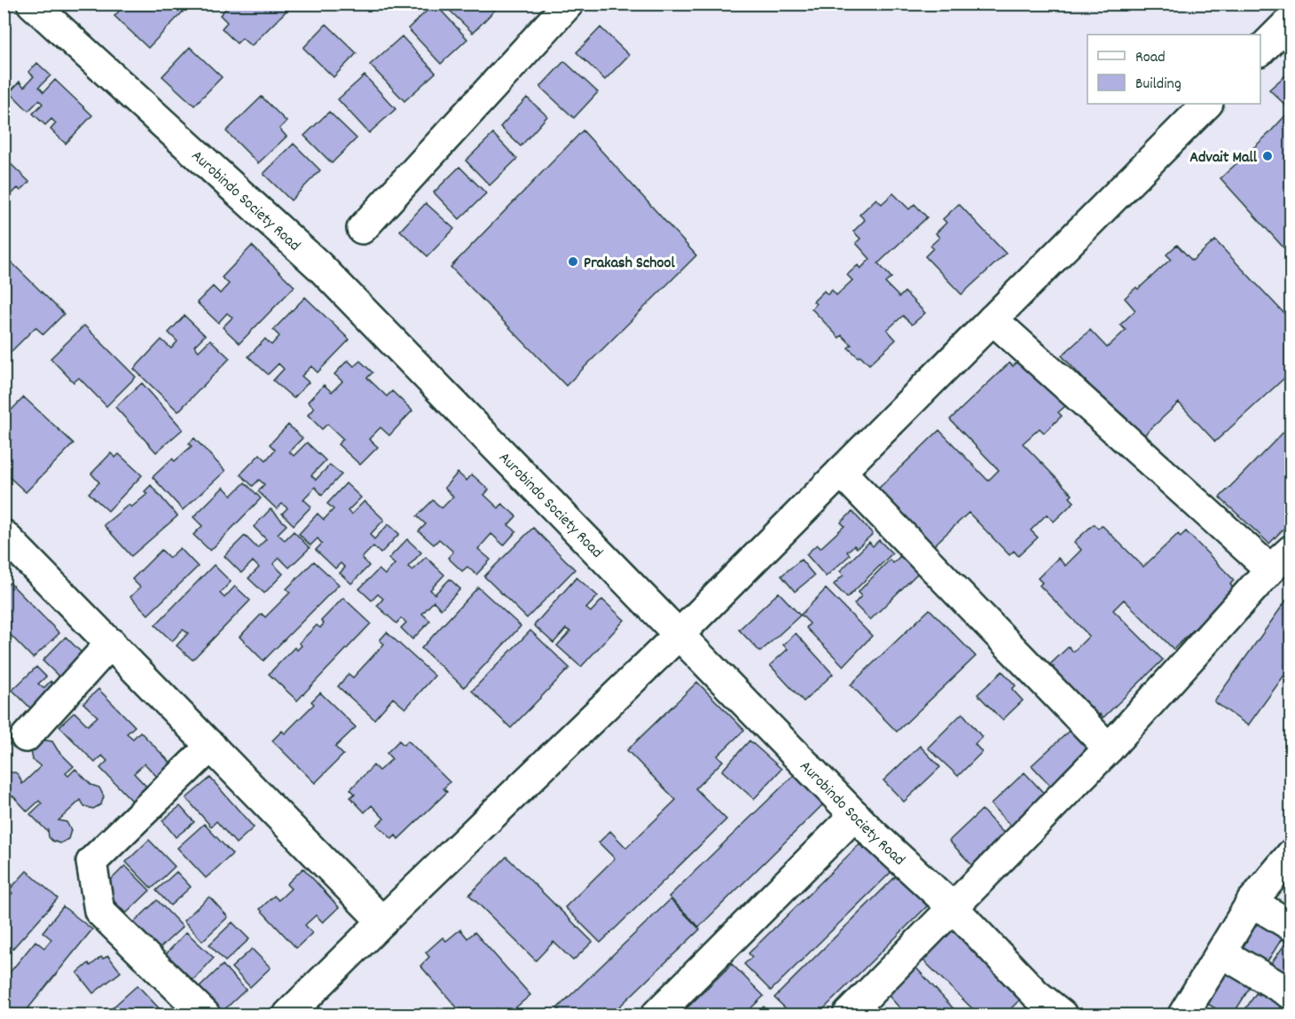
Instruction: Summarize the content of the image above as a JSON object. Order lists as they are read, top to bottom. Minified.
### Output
{"streets":{"street":["Aurobindo Society Road"]},"places":["Advait Mall","Prakash School"],"legend":["Road","Building"]}
